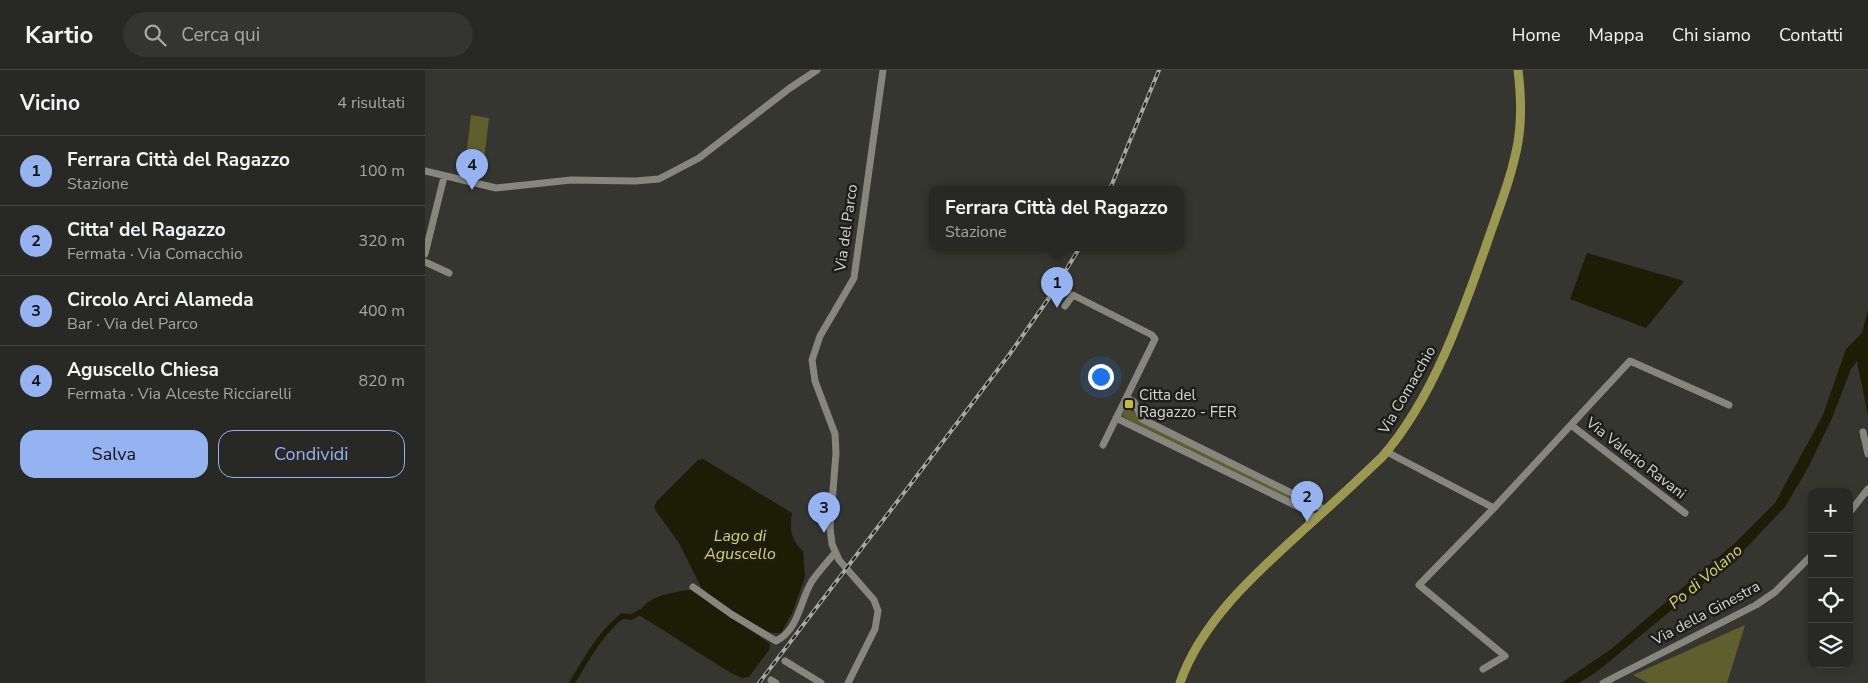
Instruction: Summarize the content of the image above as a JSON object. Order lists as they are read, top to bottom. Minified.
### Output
{"streets":{"main road":["Via Comacchio"],"street":["Via del Parco","Via Valerio Ravani","Via della Ginestra"]},"water":["Lago di Aguscello","Po di Volano"],"places":{"transit":["Citta del Ragazzo - FER"]},"page":{"header":"Kartio","search":"Cerca qui","nav":["Home","Mappa","Chi siamo","Contatti"],"heading":["Vicino","4 risultati"],"list":[{"mark":"1","name":"Ferrara Città del Ragazzo","note":"Stazione","value":"100 m"},{"mark":"2","name":"Citta' del Ragazzo","note":"Fermata · Via Comacchio","value":"320 m"},{"mark":"3","name":"Circolo Arci Alameda","note":"Bar · Via del Parco","value":"400 m"},{"mark":"4","name":"Aguscello Chiesa","note":"Fermata · Via Alceste Ricciarelli","value":"820 m"}],"pins":["4","1","2","3"],"popup":["Ferrara Città del Ragazzo","Stazione"],"buttons":["Salva","Condividi"],"map_buttons":["+","−"]}}
